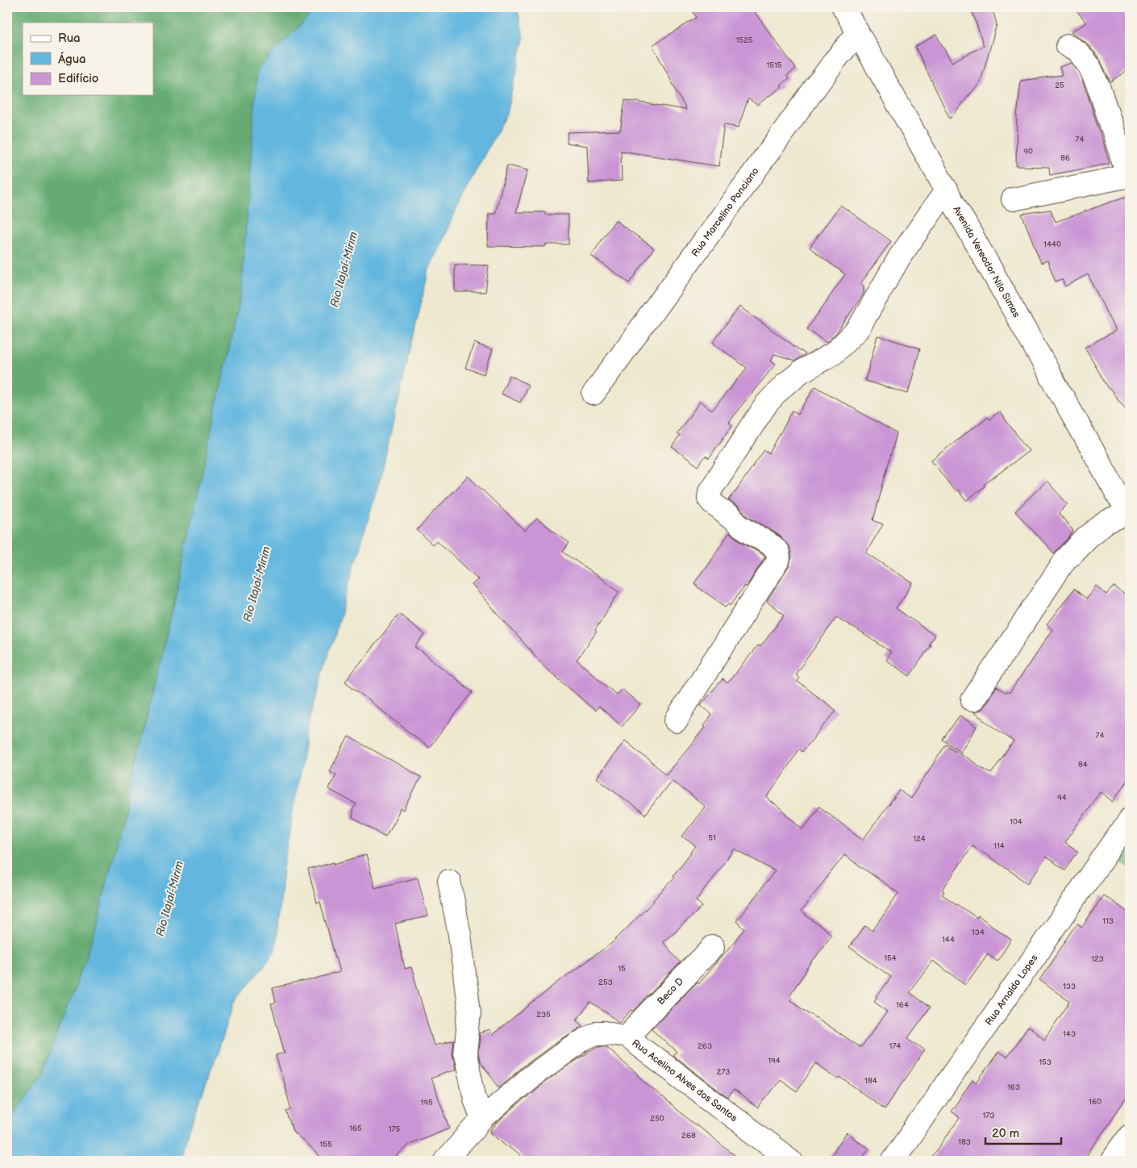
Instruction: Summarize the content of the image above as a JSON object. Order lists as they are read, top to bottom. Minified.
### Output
{"streets":{"street":["Rua Marcelino Ponciano","Avenida Vereador Nilo Simas","Rua Arnaldo Lopes","Beco D","Rua Acelino Alves dos Santos"]},"crossings":[["Rua Marcelino Ponciano","Avenida Vereador Nilo Simas"],["Beco D","Rua Acelino Alves dos Santos"]],"water":["Rio Itajaí-Mirim"],"house_numbers":["1525","1515","25","74","90","86","1440","74","84","94","104","51","124","114","113","134","144","154","123","15","253","133","164","235","143","263","174","194","153","273","184","163","160","195","173","250","165","175","268","183","155"],"legend":["Rua","Água","Edifício"],"scale_bar":"20 m"}
